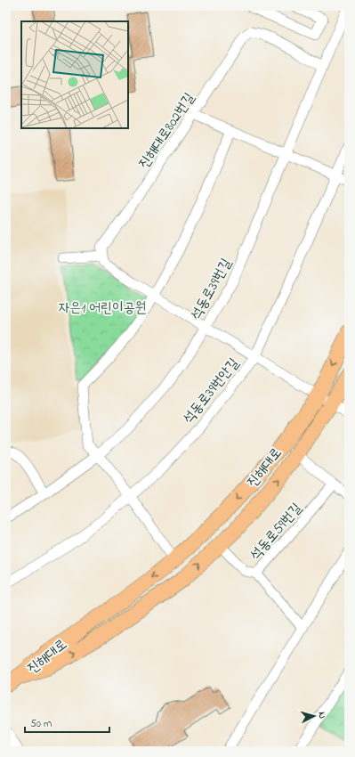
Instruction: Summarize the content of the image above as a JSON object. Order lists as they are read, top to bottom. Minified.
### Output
{"streets":{"main road":["진해대로"],"street":["진해대로802번길","석동로39번길","석동로39번안길","석동로59번길"]},"crossings":[["진해대로802번길","석동로39번길"]],"parks":["자은1 어린이공원"],"scale_bar":"50 m","north":"right"}
